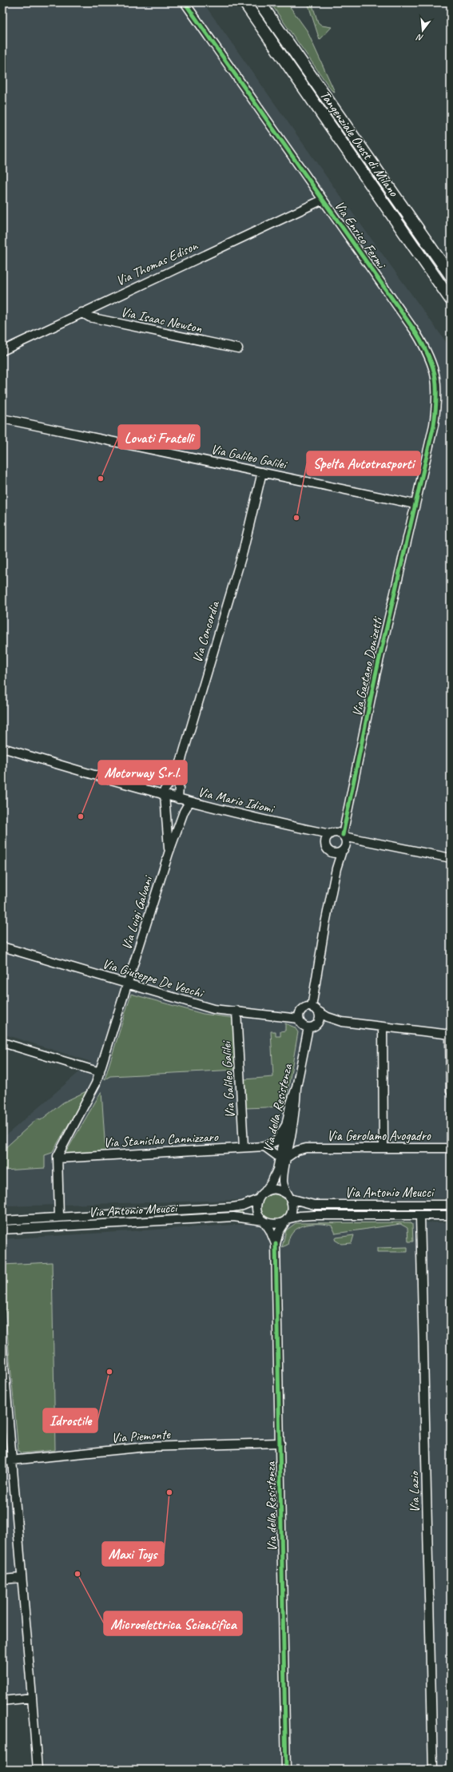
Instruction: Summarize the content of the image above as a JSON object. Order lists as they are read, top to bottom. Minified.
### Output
{"streets":{"highway":["Tangenziale Ovest di Milano"],"street":["Via Enrico Fermi","Via Thomas Edison","Via Isaac Newton","Via Galileo Galilei","Via Concordia","Via Gaetano Donizetti","Via Mario Idiomi","Via Luigi Galvani","Via Giuseppe De Vecchi","Via della Resistenza","Via Gerolamo Avogadro","Via Stanislao Cannizzaro","Via Antonio Meucci","Via Piemonte","Via Lazio"]},"crossings":[["Via Enrico Fermi","Via Thomas Edison"],["Via Enrico Fermi","Via Galileo Galilei"],["Via Enrico Fermi","Via Gaetano Donizetti"],["Via Thomas Edison","Via Isaac Newton"],["Via Galileo Galilei","Via Concordia"],["Via Galileo Galilei","Via Gaetano Donizetti"],["Via Galileo Galilei","Via Giuseppe De Vecchi"],["Via Galileo Galilei","Via Stanislao Cannizzaro"],["Via Concordia","Via Mario Idiomi"],["Via Gaetano Donizetti","Via Mario Idiomi"],["Via Mario Idiomi","Via Luigi Galvani"],["Via Luigi Galvani","Via Giuseppe De Vecchi"],["Via Luigi Galvani","Via Stanislao Cannizzaro"],["Via Giuseppe De Vecchi","Via della Resistenza"],["Via della Resistenza","Via Gerolamo Avogadro"],["Via della Resistenza","Via Stanislao Cannizzaro"],["Via della Resistenza","Via Antonio Meucci"],["Via della Resistenza","Via Piemonte"],["Via Antonio Meucci","Via Lazio"]],"places":["Lovati Fratelli","Spelta Autotrasporti","Motorway S.r.l.","Idrostile","Maxi Toys","Microelettrica Scientifica"],"north":"bottom"}
